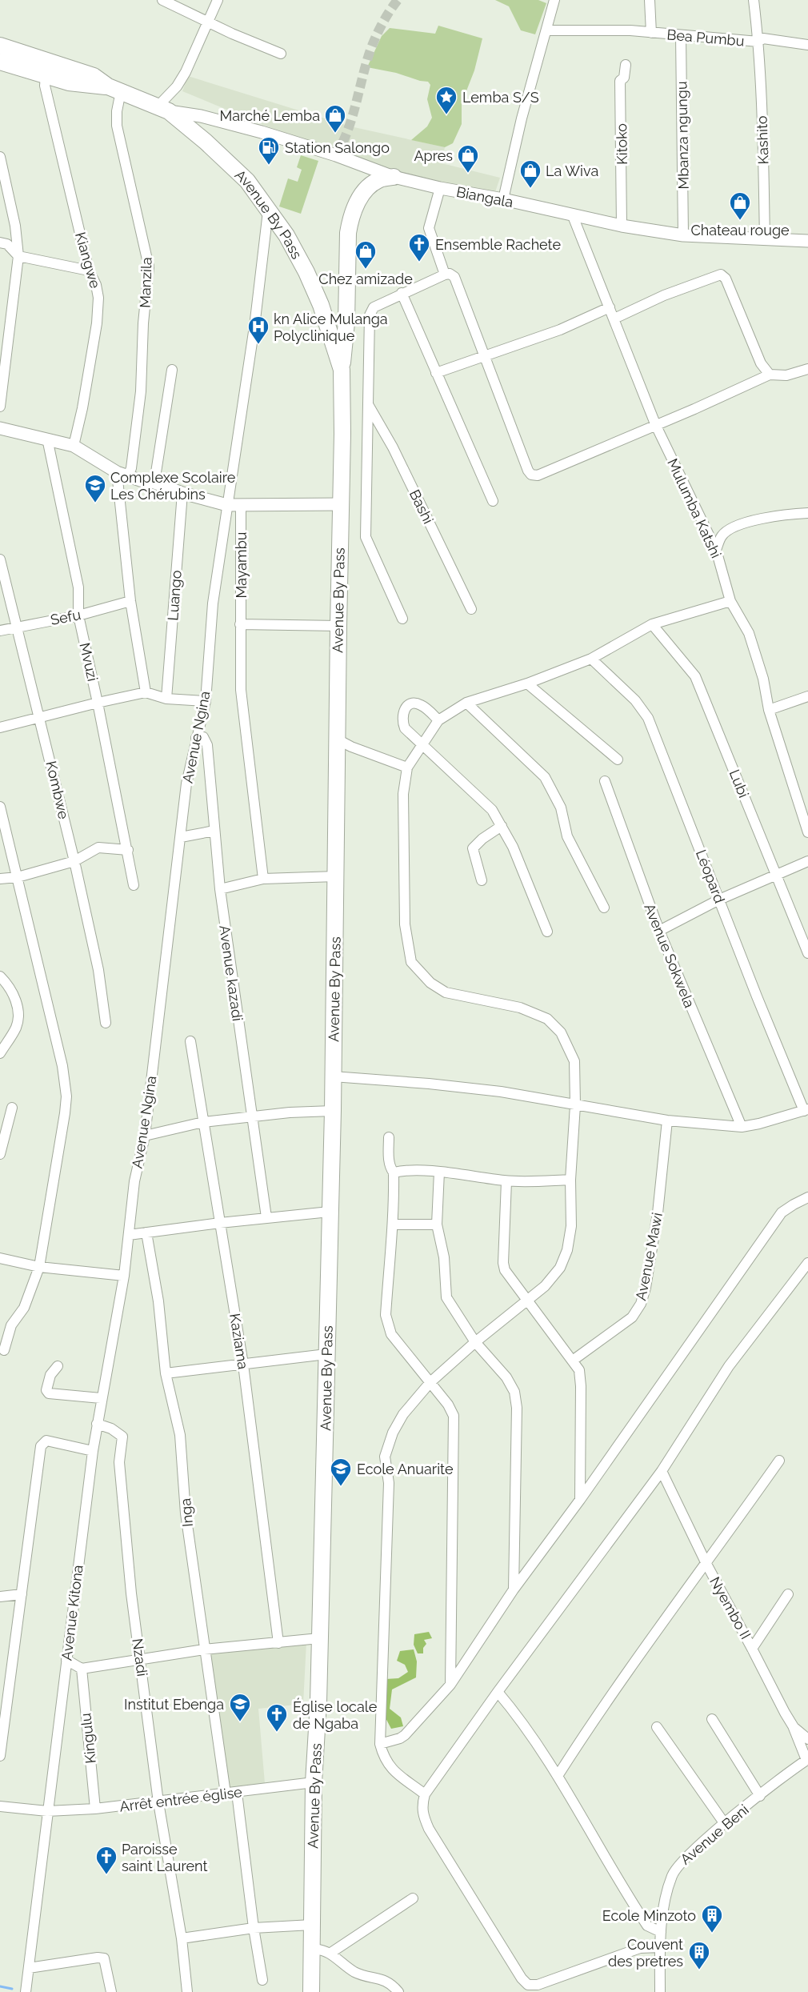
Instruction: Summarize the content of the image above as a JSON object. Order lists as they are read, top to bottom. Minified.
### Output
{"streets":{"highway":["Avenue By Pass"],"street":["Bea Pumbu","Mbanza ngungu","Kashito","Kitoko","Biangala","Kiangwe","Manzila","Bashi","Mulumba Katshi","Mayambu","Luango","Sefu","Mvuzi","Avenue Ngina","Lubi","Kombwe","Léopard","Avenue Sokwela","Avenue kazadi","Avenue Mawi","Kaziama","Inga","Nyembo II","Avenue Kitona","Nzadi","Kingulu","Arrêt entrée église","Avenue Beni"]},"crossings":[["Bea Pumbu","Mbanza ngungu"],["Bea Pumbu","Kashito"],["Mbanza ngungu","Biangala"],["Kashito","Biangala"],["Kitoko","Biangala"],["Biangala","Avenue By Pass"],["Biangala","Mulumba Katshi"],["Avenue By Pass","Kiangwe"],["Avenue By Pass","Manzila"],["Avenue By Pass","Avenue Ngina"],["Avenue By Pass","Arrêt entrée église"],["Manzila","Sefu"],["Sefu","Mvuzi"],["Sefu","Kombwe"],["Avenue Ngina","Avenue kazadi"],["Avenue Ngina","Avenue Kitona"],["Inga","Arrêt entrée église"],["Avenue Kitona","Nzadi"],["Avenue Kitona","Arrêt entrée église"],["Nzadi","Arrêt entrée église"],["Kingulu","Arrêt entrée église"]],"places":{"place":["Lemba S/S"],"shop":["Marché Lemba","Apres","La Wiva","Chateau rouge","Chez amizade"],"fuel station":["Station Salongo"],"church":["Ensemble Rachete","Église locale de Ngaba","Paroisse saint Laurent"],"hospital":["kn Alice Mulanga Polyclinique"],"school or university":["Complexe Scolaire Les Chérubins","Ecole Anuarite","Institut Ebenga"],"building":["Ecole Minzoto","Couvent des pretres"]}}
